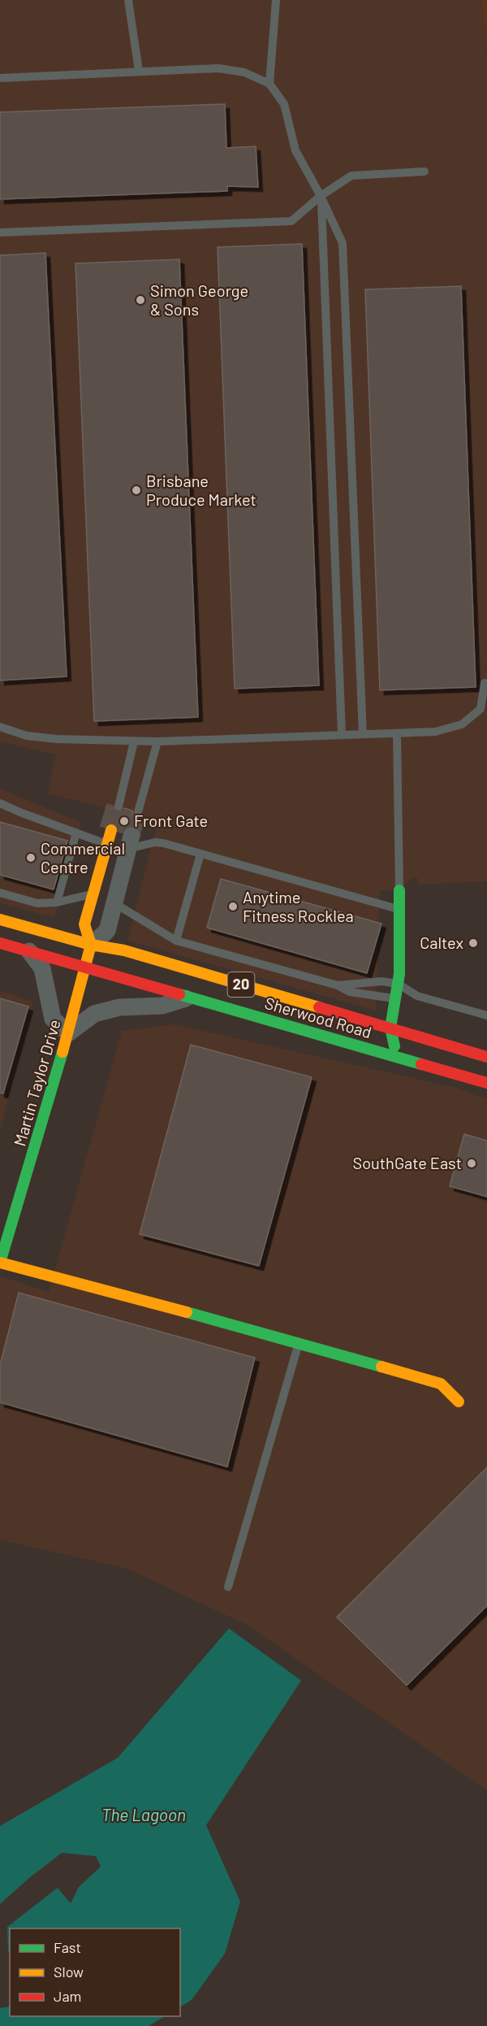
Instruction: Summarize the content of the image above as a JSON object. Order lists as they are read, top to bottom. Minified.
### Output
{"streets":{"street":["20","Sherwood Road","Martin Taylor Drive"]},"crossings":[["Sherwood Road","Martin Taylor Drive"]],"water":["The Lagoon"],"places":["Simon George & Sons","Brisbane Produce Market","Front Gate","Commercial Centre","Anytime Fitness Rocklea","Caltex","SouthGate East"],"legend":["Fast","Slow","Jam"]}
